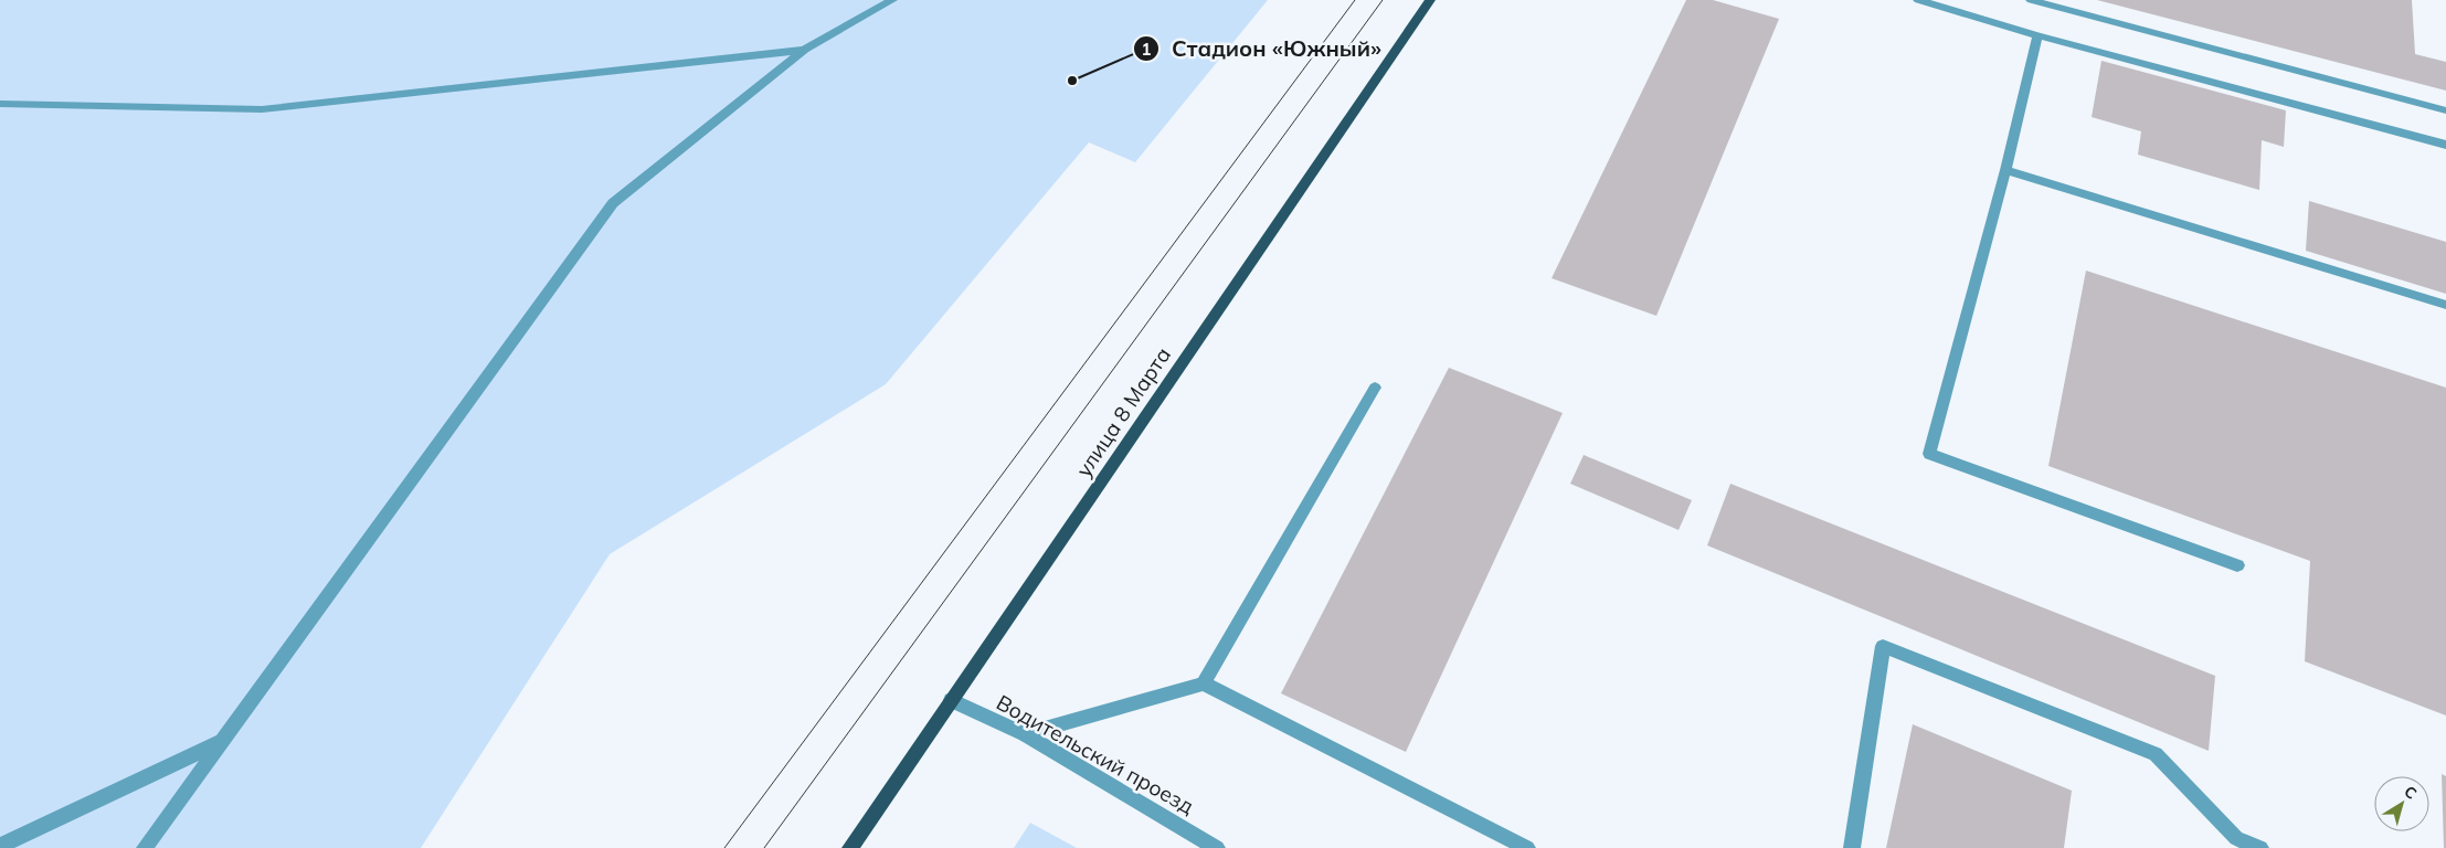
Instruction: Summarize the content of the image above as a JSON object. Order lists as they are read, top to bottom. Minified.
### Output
{"streets":{"main road":["улица 8 Марта"],"street":["Водительский проезд"]},"crossings":[["улица 8 Марта","Водительский проезд"]],"places":["Стадион «Южный»"],"north":"top right"}
